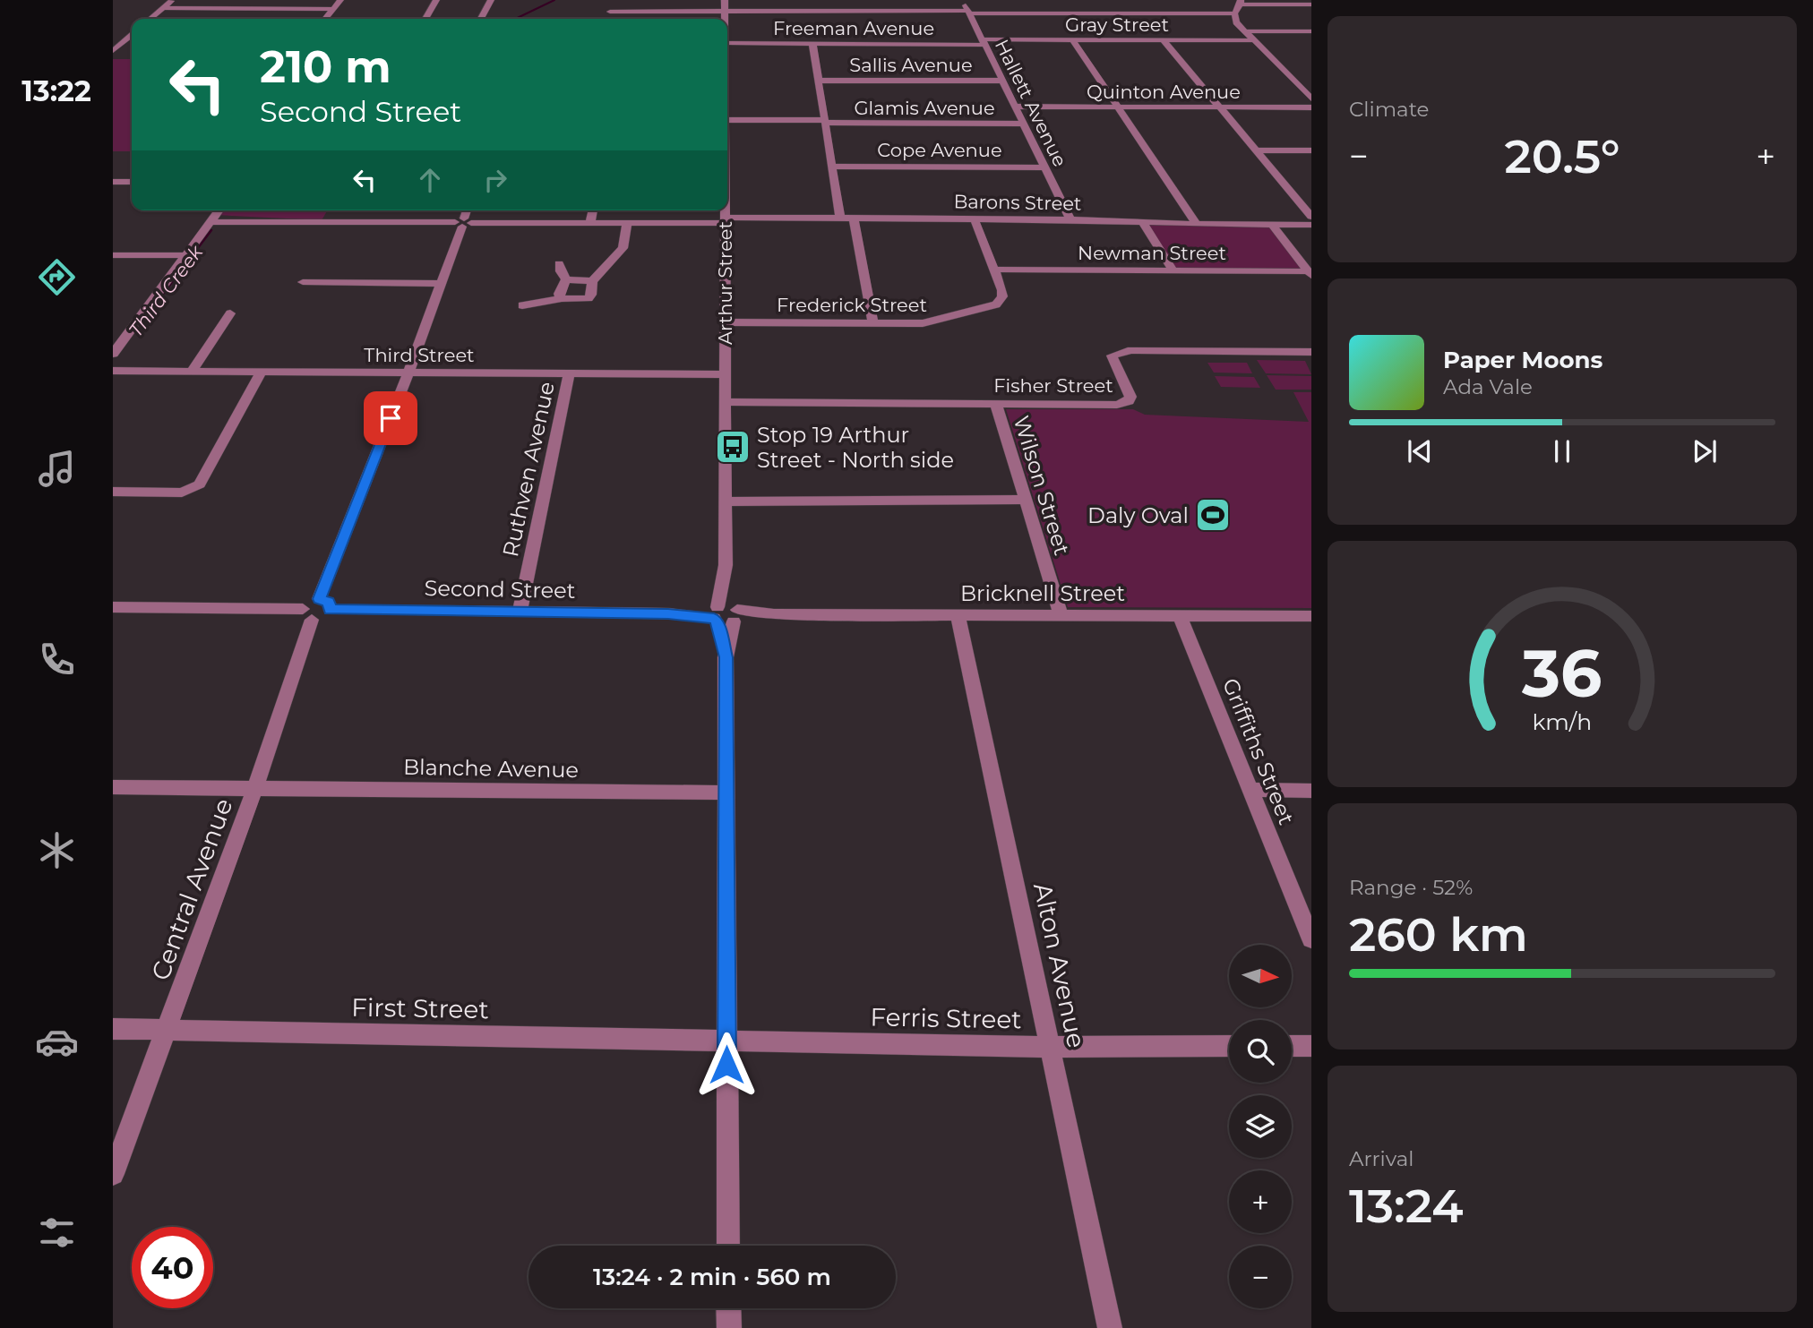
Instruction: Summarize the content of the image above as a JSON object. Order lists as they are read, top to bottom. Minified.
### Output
{"streets":{"street":["Gray Street","Freeman Avenue","Sallis Avenue","Quinton Avenue","Hallett Avenue","Glamis Avenue","Cope Avenue","Barons Street","Newman Street","Arthur Street","Frederick Street","Third Street","Fisher Street","Ruthven Avenue","Wilson Street","Second Street","Bricknell Street","Griffiths Street","Blanche Avenue","Central Avenue","Alton Avenue","First Street","Ferris Street"]},"crossings":[["Gray Street","Freeman Avenue"],["Gray Street","Hallett Avenue"],["Freeman Avenue","Hallett Avenue"],["Sallis Avenue","Hallett Avenue"],["Quinton Avenue","Hallett Avenue"],["Hallett Avenue","Glamis Avenue"],["Hallett Avenue","Cope Avenue"],["Hallett Avenue","Barons Street"],["Barons Street","Arthur Street"],["Barons Street","Frederick Street"],["Newman Street","Frederick Street"],["Arthur Street","Frederick Street"],["Arthur Street","Third Street"],["Arthur Street","Fisher Street"],["Arthur Street","Second Street"],["Arthur Street","Bricknell Street"],["Arthur Street","Blanche Avenue"],["Arthur Street","First Street"],["Arthur Street","Ferris Street"],["Third Street","Ruthven Avenue"],["Fisher Street","Wilson Street"],["Ruthven Avenue","Second Street"],["Wilson Street","Bricknell Street"],["Second Street","Bricknell Street"],["Bricknell Street","Griffiths Street"],["Bricknell Street","Alton Avenue"],["Blanche Avenue","Central Avenue"],["Central Avenue","First Street"],["Alton Avenue","Ferris Street"],["First Street","Ferris Street"]],"water":["Third Creek"],"places":{"bus stop":["Stop 19 Arthur Street - North side"],"sports":["Daly Oval"]},"north":"right","page":{"tabs":"13:22","tile":["Climate",["Range · 52%","260 km"],["Arrival","13:24"]],"turn":["210 m","Second Street"],"heat":["−","20.5°","+"],"song":["Paper Moons","Ada Vale"],"map_buttons":["+","−"],"limit":"40","trip":"13:24 · 2 min · 560 m","gauge":["36","km/h"]}}
